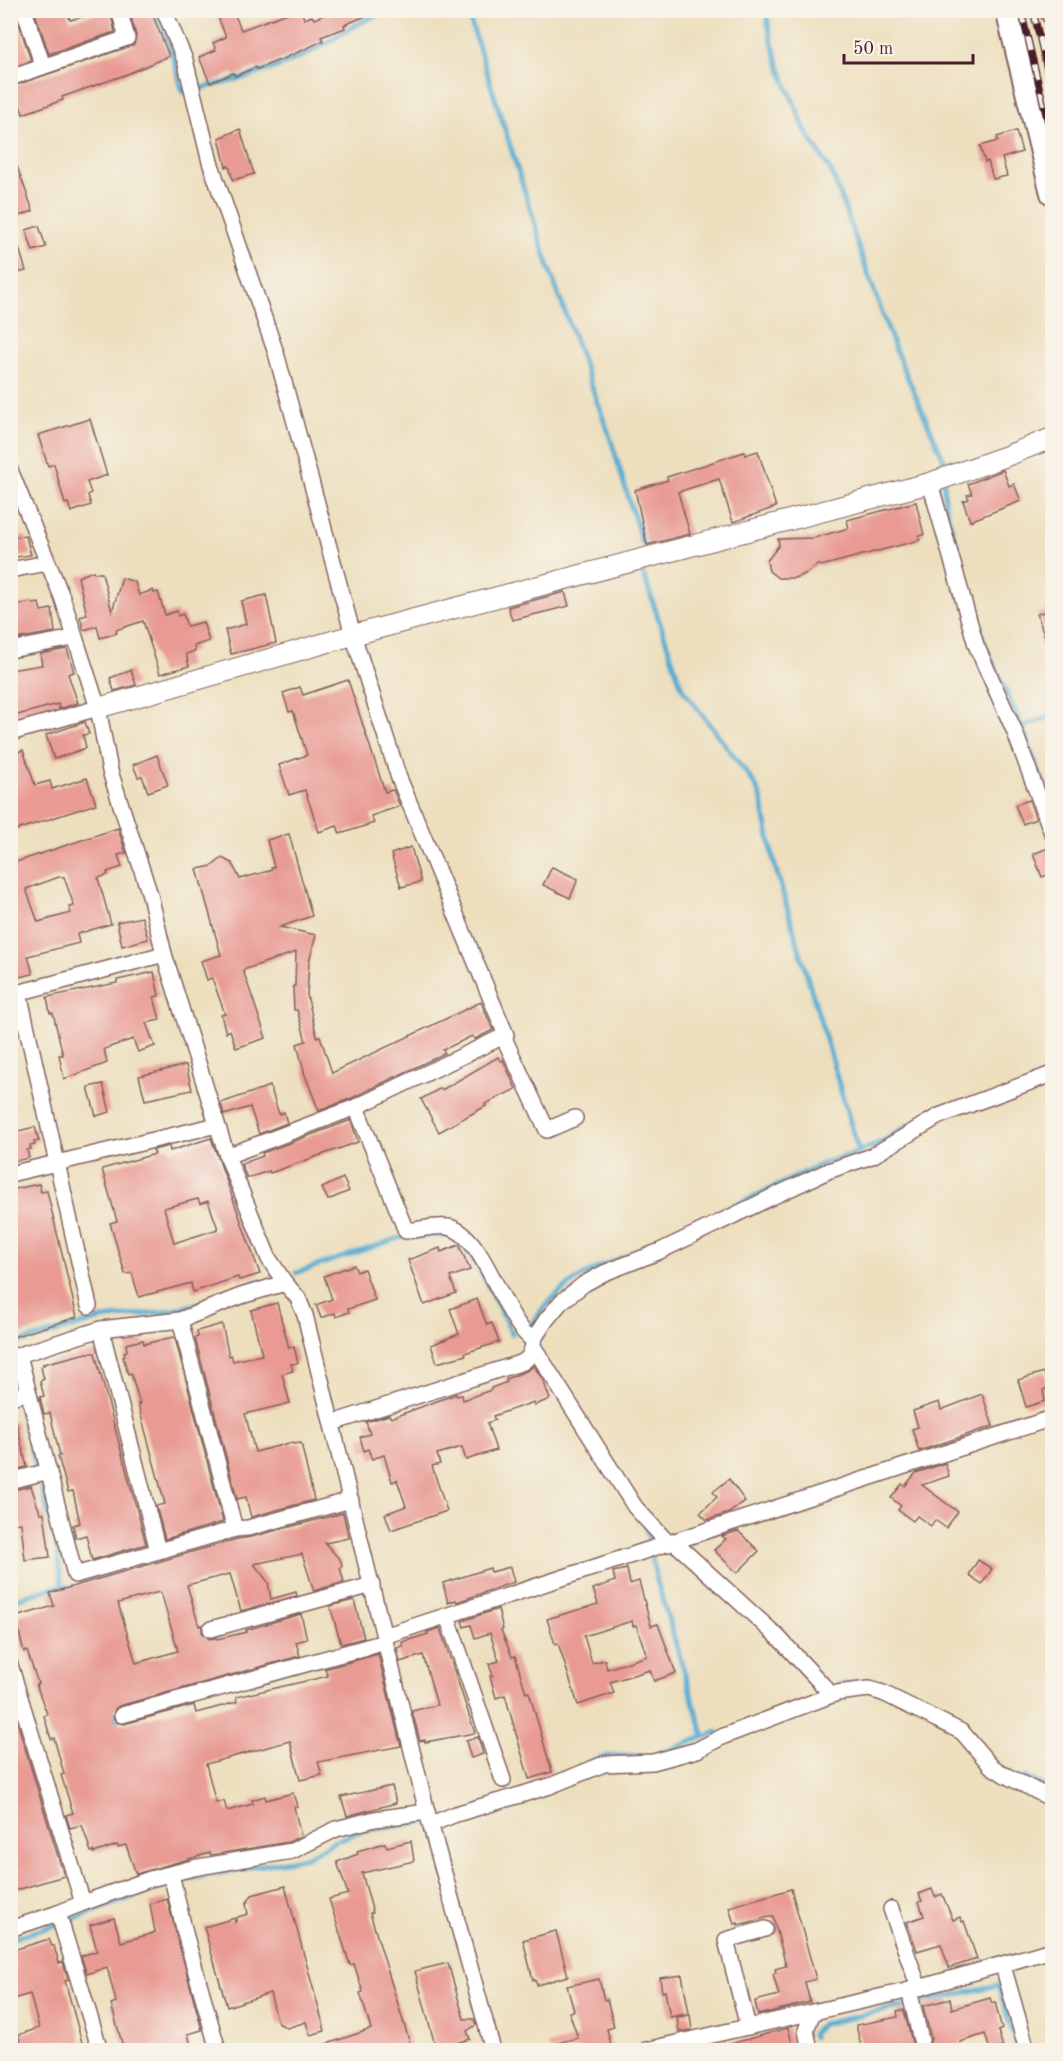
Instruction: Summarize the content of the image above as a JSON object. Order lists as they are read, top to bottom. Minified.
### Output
{"scale_bar":"50 m"}
